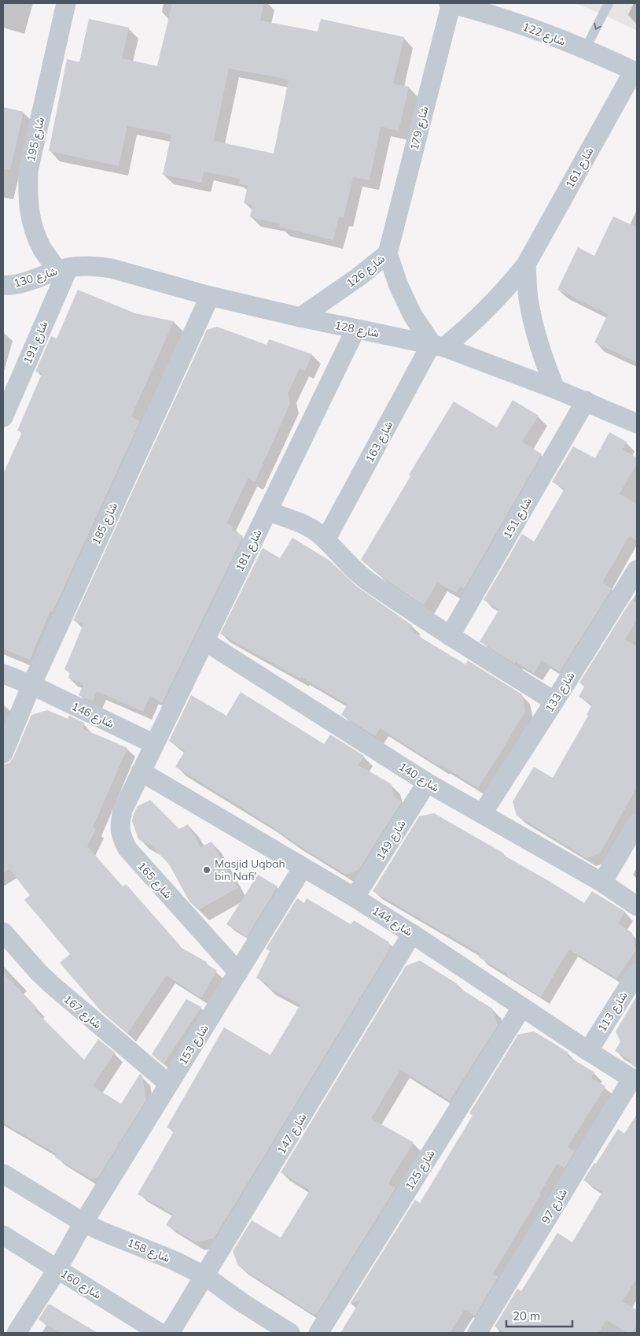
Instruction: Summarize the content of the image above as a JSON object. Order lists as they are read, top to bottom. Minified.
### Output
{"streets":{"street":["شارع 122","شارع 179","شارع 195","شارع 161","شارع 126","شارع 130","شارع 128","شارع 191","شارع 163","شارع 151","شارع 185","شارع 181","شارع 133","شارع 146","شارع 140","شارع 149","شارع 165","شارع 144","شارع 167","شارع 113","شارع 153","شارع 147","شارع 125","شارع 97","شارع 158","شارع 160"]},"crossings":[["شارع 122","شارع 179"],["شارع 122","شارع 161"],["شارع 179","شارع 126"],["شارع 195","شارع 130"],["شارع 195","شارع 128"],["شارع 195","شارع 191"],["شارع 161","شارع 126"],["شارع 161","شارع 128"],["شارع 161","شارع 163"],["شارع 126","شارع 128"],["شارع 126","شارع 163"],["شارع 130","شارع 128"],["شارع 130","شارع 191"],["شارع 128","شارع 191"],["شارع 128","شارع 163"],["شارع 128","شارع 151"],["شارع 128","شارع 185"],["شارع 128","شارع 181"],["شارع 185","شارع 146"],["شارع 181","شارع 146"],["شارع 181","شارع 140"],["شارع 181","شارع 165"],["شارع 181","شارع 144"],["شارع 133","شارع 140"],["شارع 140","شارع 149"],["شارع 149","شارع 144"],["شارع 165","شارع 144"],["شارع 165","شارع 153"],["شارع 144","شارع 113"],["شارع 144","شارع 153"],["شارع 144","شارع 147"],["شارع 144","شارع 125"],["شارع 144","شارع 97"],["شارع 167","شارع 153"],["شارع 153","شارع 158"],["شارع 147","شارع 158"]],"places":["Masjid Uqbah bin Nafi'"],"scale_bar":"20 m"}
